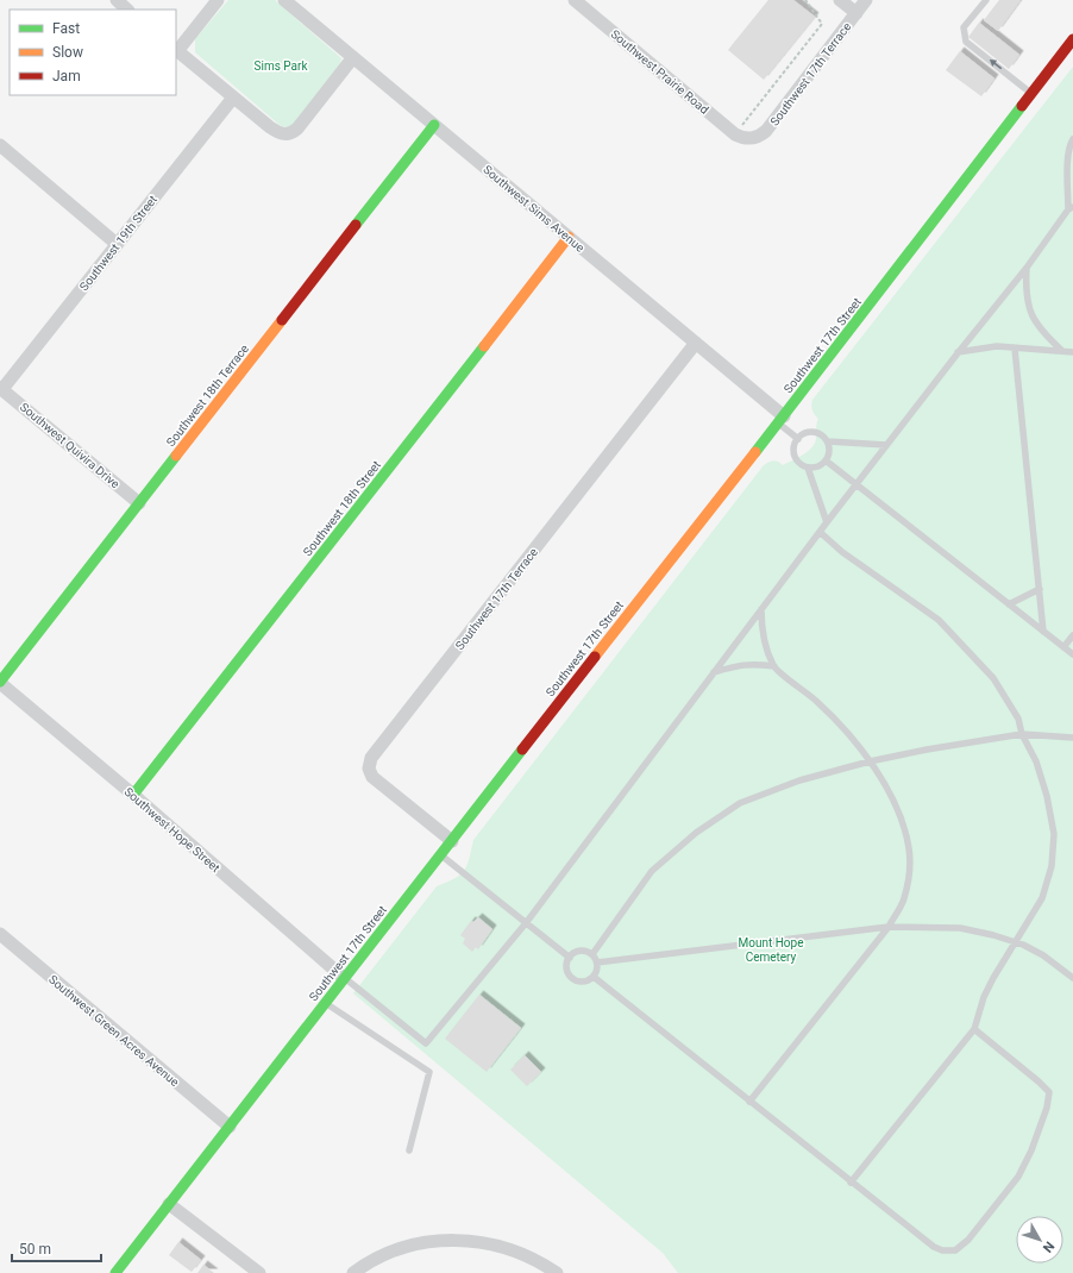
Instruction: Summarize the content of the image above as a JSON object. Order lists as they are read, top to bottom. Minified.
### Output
{"streets":{"main road":["Southwest 17th Street","Southwest 18th Terrace","Southwest 18th Street"],"street":["Southwest Prairie Road","Southwest 17th Terrace","Southwest Sims Avenue","Southwest 19th Street","Southwest Quivira Drive","Southwest Hope Street","Southwest Green Acres Avenue"]},"crossings":[["Southwest Prairie Road","Southwest 17th Terrace"],["Southwest 17th Terrace","Southwest Sims Avenue"],["Southwest 17th Terrace","Southwest 17th Street"],["Southwest Sims Avenue","Southwest 17th Street"],["Southwest Sims Avenue","Southwest 18th Terrace"],["Southwest Sims Avenue","Southwest 18th Street"],["Southwest 19th Street","Southwest Quivira Drive"],["Southwest 17th Street","Southwest Hope Street"],["Southwest 17th Street","Southwest Green Acres Avenue"],["Southwest 18th Terrace","Southwest Quivira Drive"],["Southwest 18th Terrace","Southwest Hope Street"],["Southwest 18th Street","Southwest Hope Street"]],"parks":["Sims Park","Mount Hope Cemetery"],"legend":["Fast","Slow","Jam"],"scale_bar":"50 m","north":"bottom right"}
